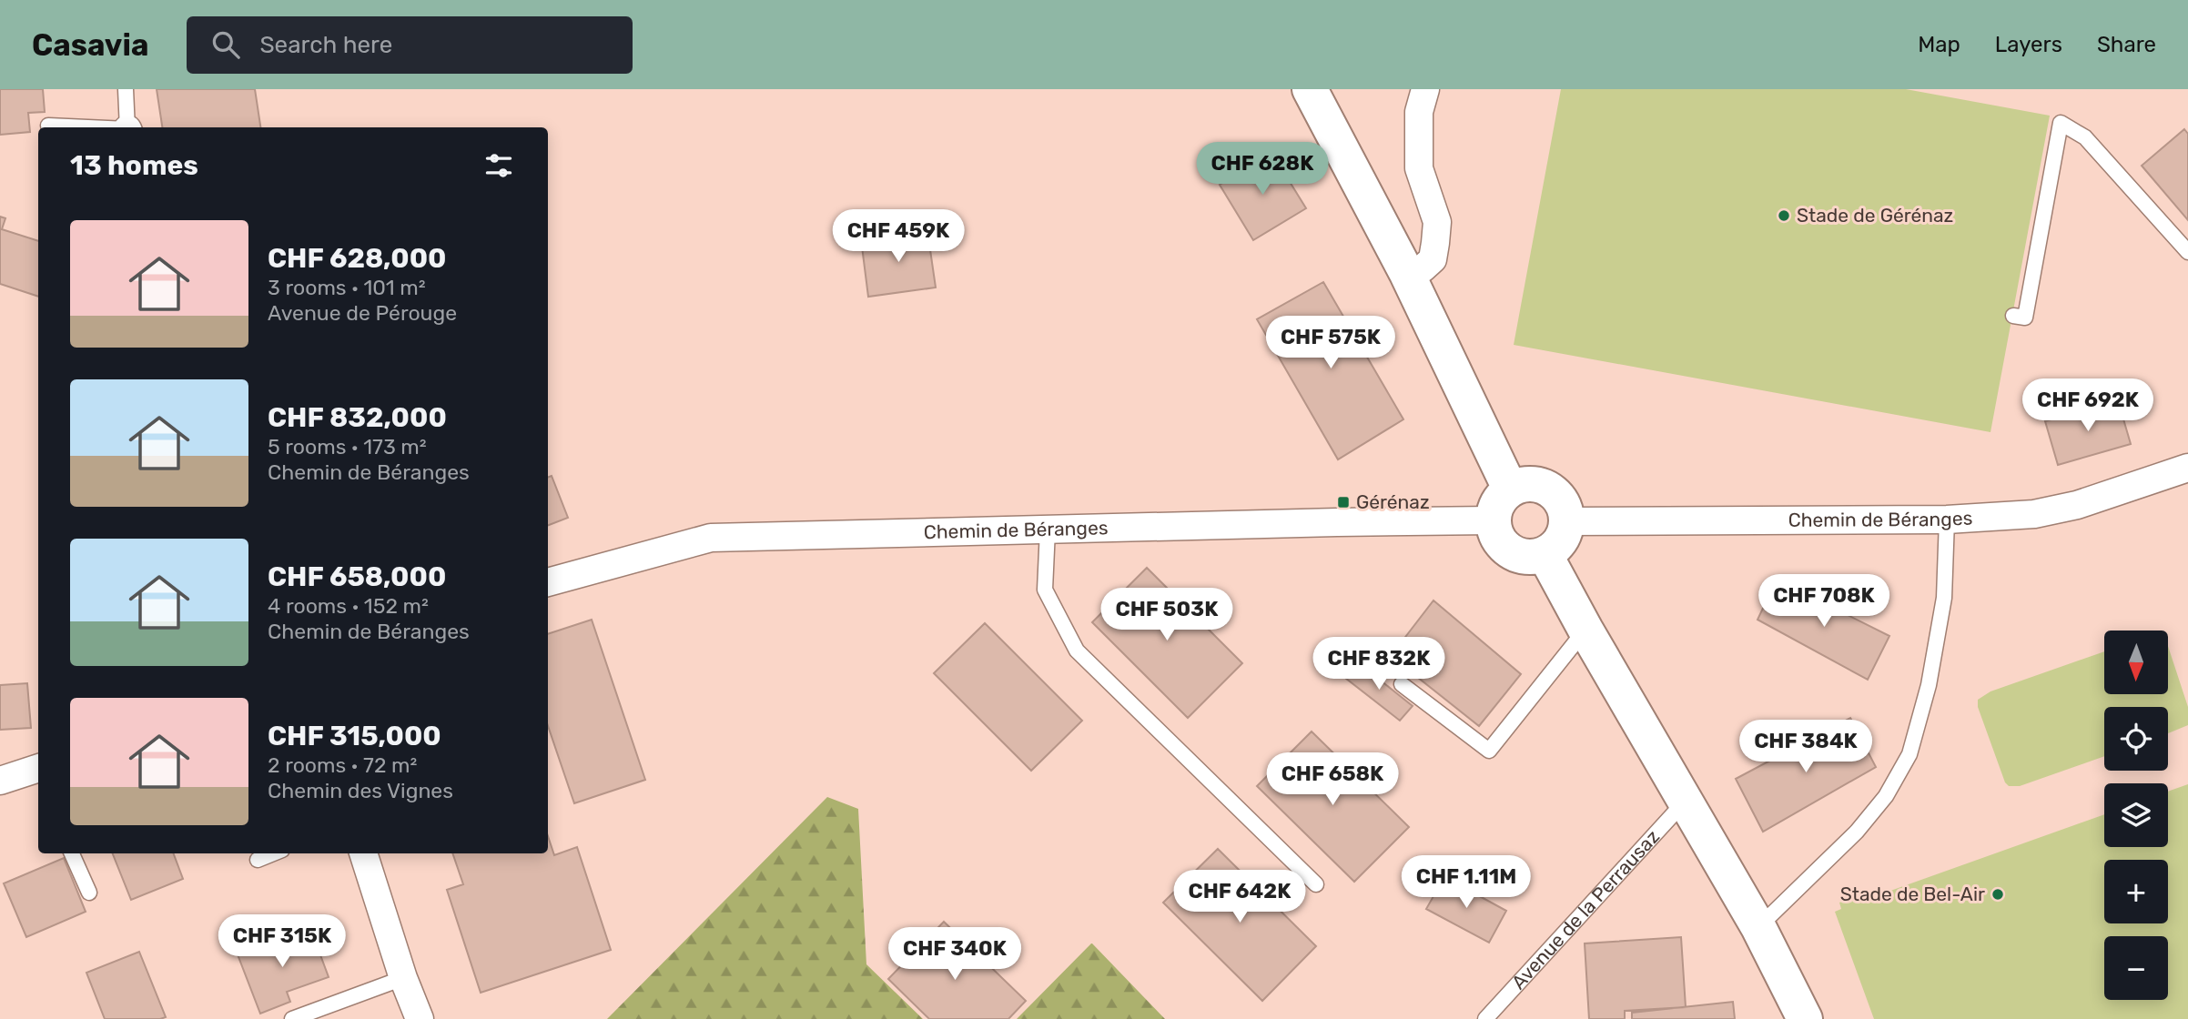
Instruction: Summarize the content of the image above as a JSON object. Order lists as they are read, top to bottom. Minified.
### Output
{"streets":{"street":["Chemin de Béranges"],"lane":["Avenue de la Perrausaz"]},"places":{"other":["Stade de Gérénaz","Stade de Bel-Air"],"transit":["Gérénaz"]},"north":"bottom","page":{"header":"Casavia","search":"Search here","nav":["Map","Layers","Share"],"heading":"13 homes","price":["CHF 628K","CHF 459K","CHF 575K","CHF 692K","CHF 708K","CHF 503K","CHF 832K","CHF 384K","CHF 658K","CHF 1.11M","CHF 642K","CHF 315K","CHF 340K"],"list":[{"name":"CHF 628,000","note":"3 rooms · 101 m² · Avenue de Pérouge"},{"name":"CHF 832,000","note":"5 rooms · 173 m² · Chemin de Béranges"},{"name":"CHF 658,000","note":"4 rooms · 152 m² · Chemin de Béranges"},{"name":"CHF 315,000","note":"2 rooms · 72 m² · Chemin des Vignes"}],"map_buttons":["+","−"]}}
